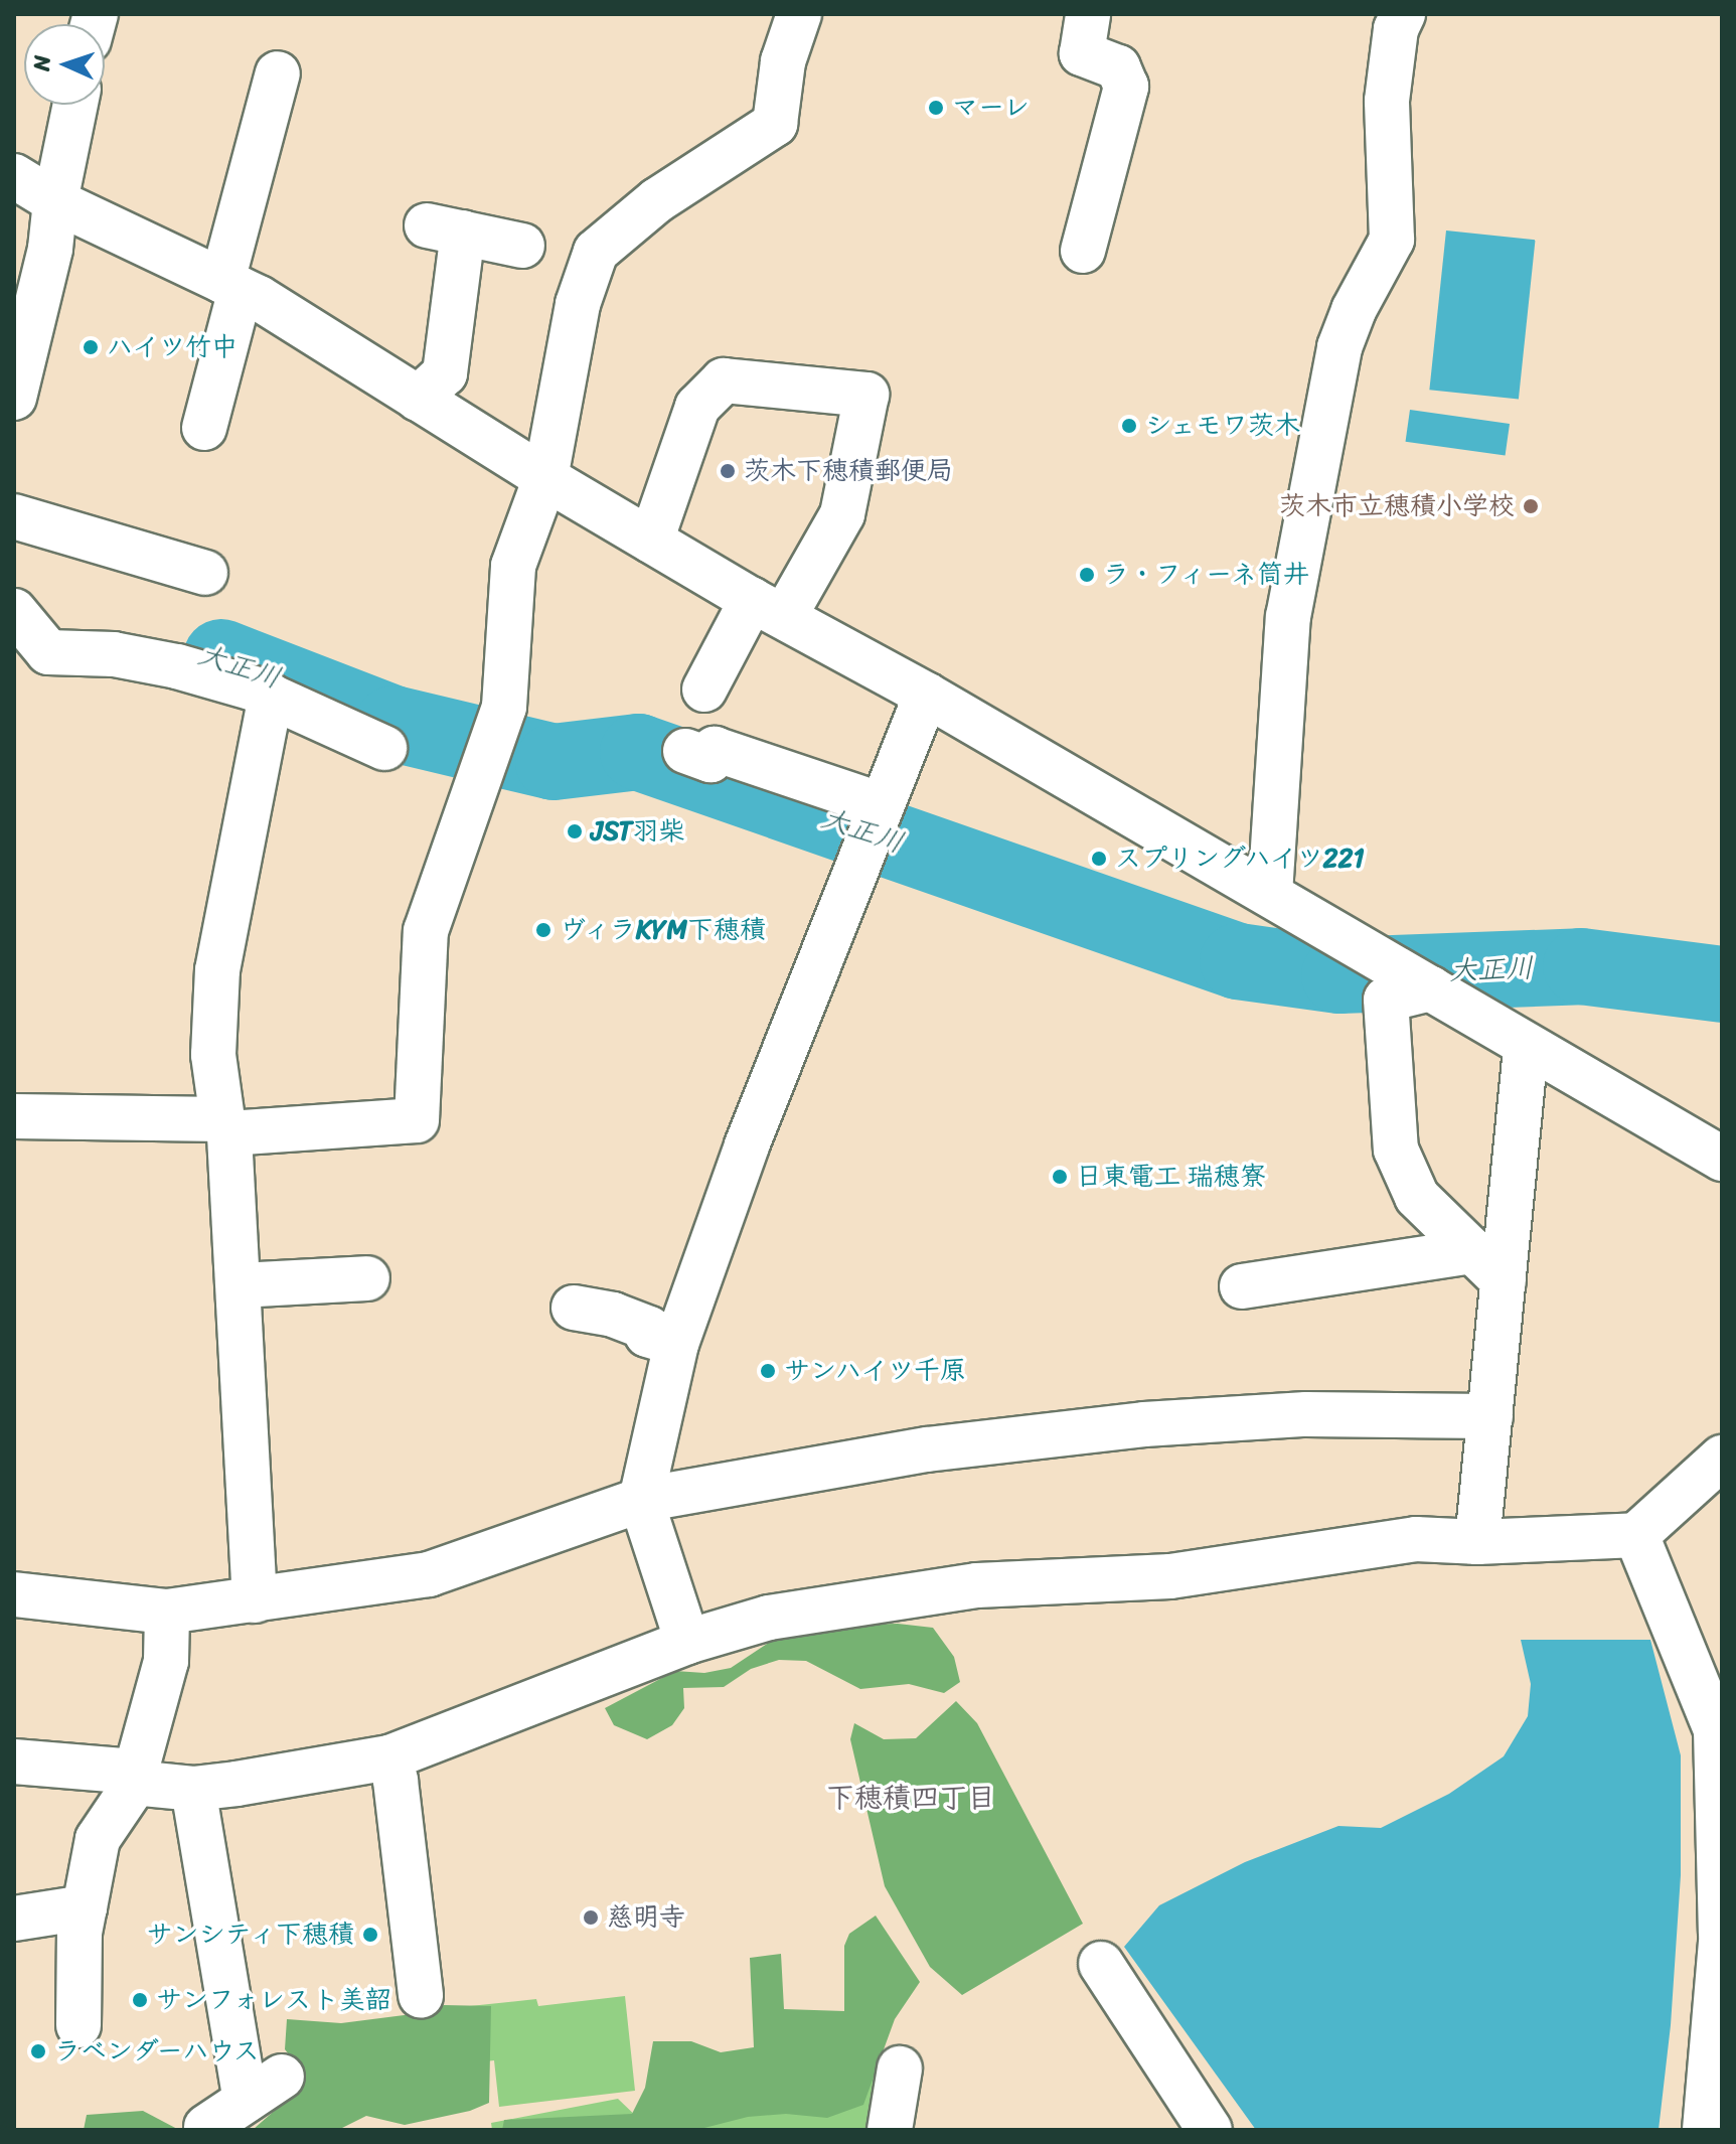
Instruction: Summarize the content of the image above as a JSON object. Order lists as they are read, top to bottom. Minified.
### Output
{"districts":["下穂積四丁目"],"water":["大正川"],"places":["マーレ","ハイツ竹中","シェモワ茨木","茨木下穂積郵便局","茨木市立穂積小学校","ラ・フィーネ筒井","JST羽柴","スプリングハイツ221","ヴィラKYM下穂積","日東電工 瑞穂寮","サンハイツ千原","慈明寺","サンシティ下穂積","サンフォレスト美韶","ラベンダーハウス"],"north":"left"}
